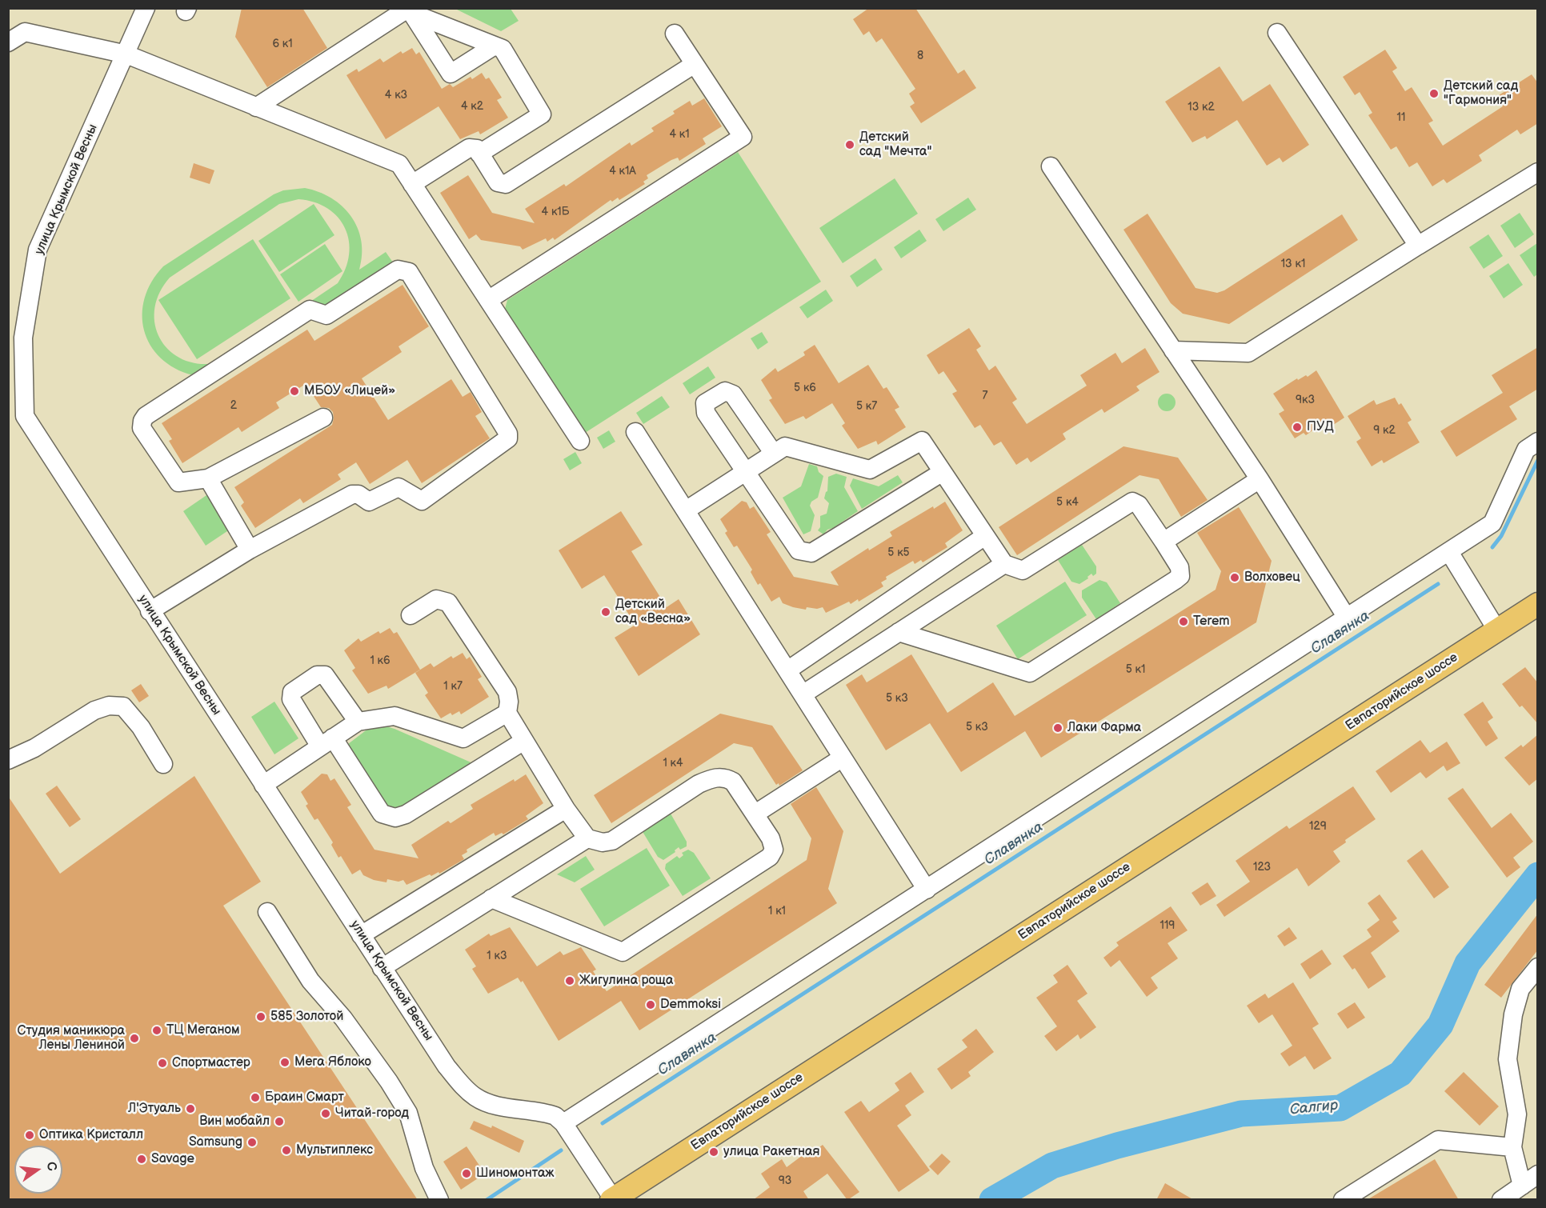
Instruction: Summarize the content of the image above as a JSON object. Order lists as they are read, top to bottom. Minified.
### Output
{"streets":{"main road":["Евпаторийское шоссе"],"street":["улица Крымской Весны"]},"crossings":[["улица Крымской Весны","Евпаторийское шоссе"]],"water":["Славянка","Салгир"],"places":["Детский сад \"Гармония\"","Детский сад \"Мечта\"","МБОУ «Лицей»","ПУД","Волховец","Детский сад «Весна»","Terem","Лаки Фарма","Жигулина роща","Demmoksi","585 Золотой","ТЦ Меганом","Студия маникюра Лены Лениной","Мега Яблоко","Спортмастер","Браин Смарт","Л'Этуаль","Читай-город","Вин мобайл","Оптика Кристалл","Samsung","Мультиплекс","улица Ракетная","Savage","Шиномонтаж"],"house_numbers":["6 к1","8","4 к3","4 к2","13 к2","11","4 к1","4 к1А","4 к1Б","13 к1","5 к6","7","9к3","2","5 к7","9 к2","5 к4","5 к5","1 к6","5 к1","1 к7","5 к3","5 к3","1 к4","129","123","1 к1","119","1 к3","93"],"north":"right"}
